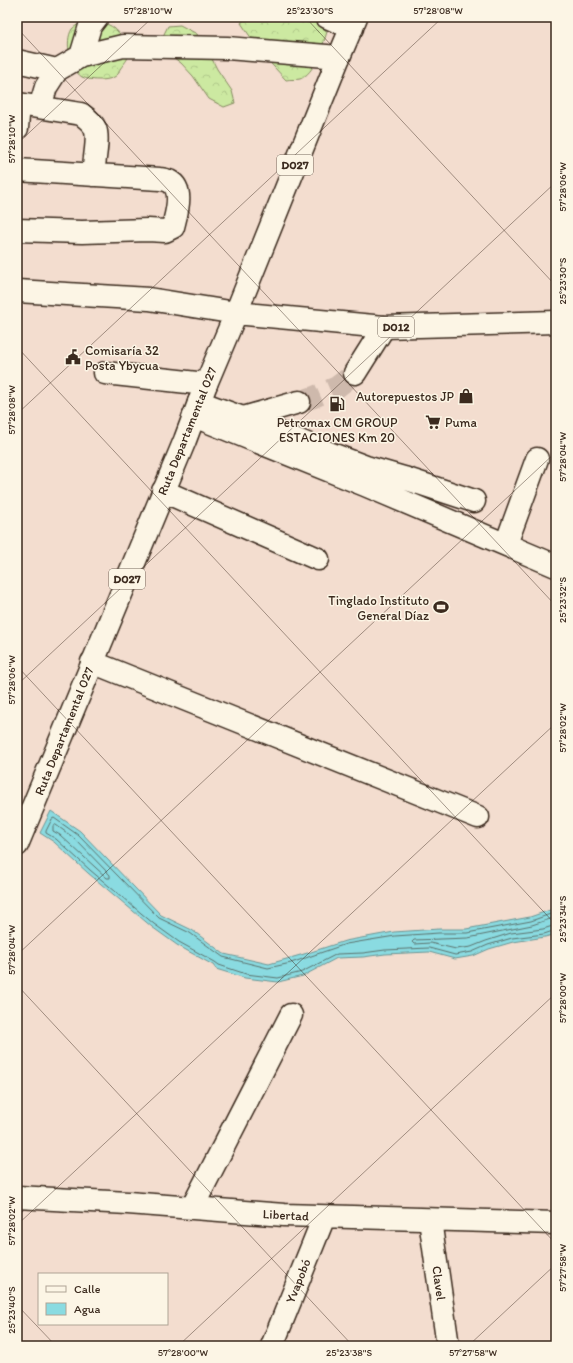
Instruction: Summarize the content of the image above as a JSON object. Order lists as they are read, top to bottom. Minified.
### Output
{"streets":{"main road":["D027","D012","Ruta Departamental 027","Libertad","Yvapobó","Clavel"]},"crossings":[["D012","Ruta Departamental 027"],["Libertad","Yvapobó"],["Libertad","Clavel"]],"places":{"public building":["Comisaría 32 Posta Ybycua"],"shop":["Autorepuestos JP"],"fuel station":["Petromax CM GROUP ESTACIONES Km 20"],"supermarket":["Puma"],"sports":["Tinglado Instituto General Díaz"]},"legend":["Calle","Agua"],"coordinates":["57°28'10\"W","25°23'30\"S","57°28'08\"W","57°28'06\"W","57°28'04\"W","25°23'32\"S","57°28'02\"W","25°23'34\"S","57°28'00\"W","57°27'58\"W","25°23'40\"S","25°23'38\"S"]}
